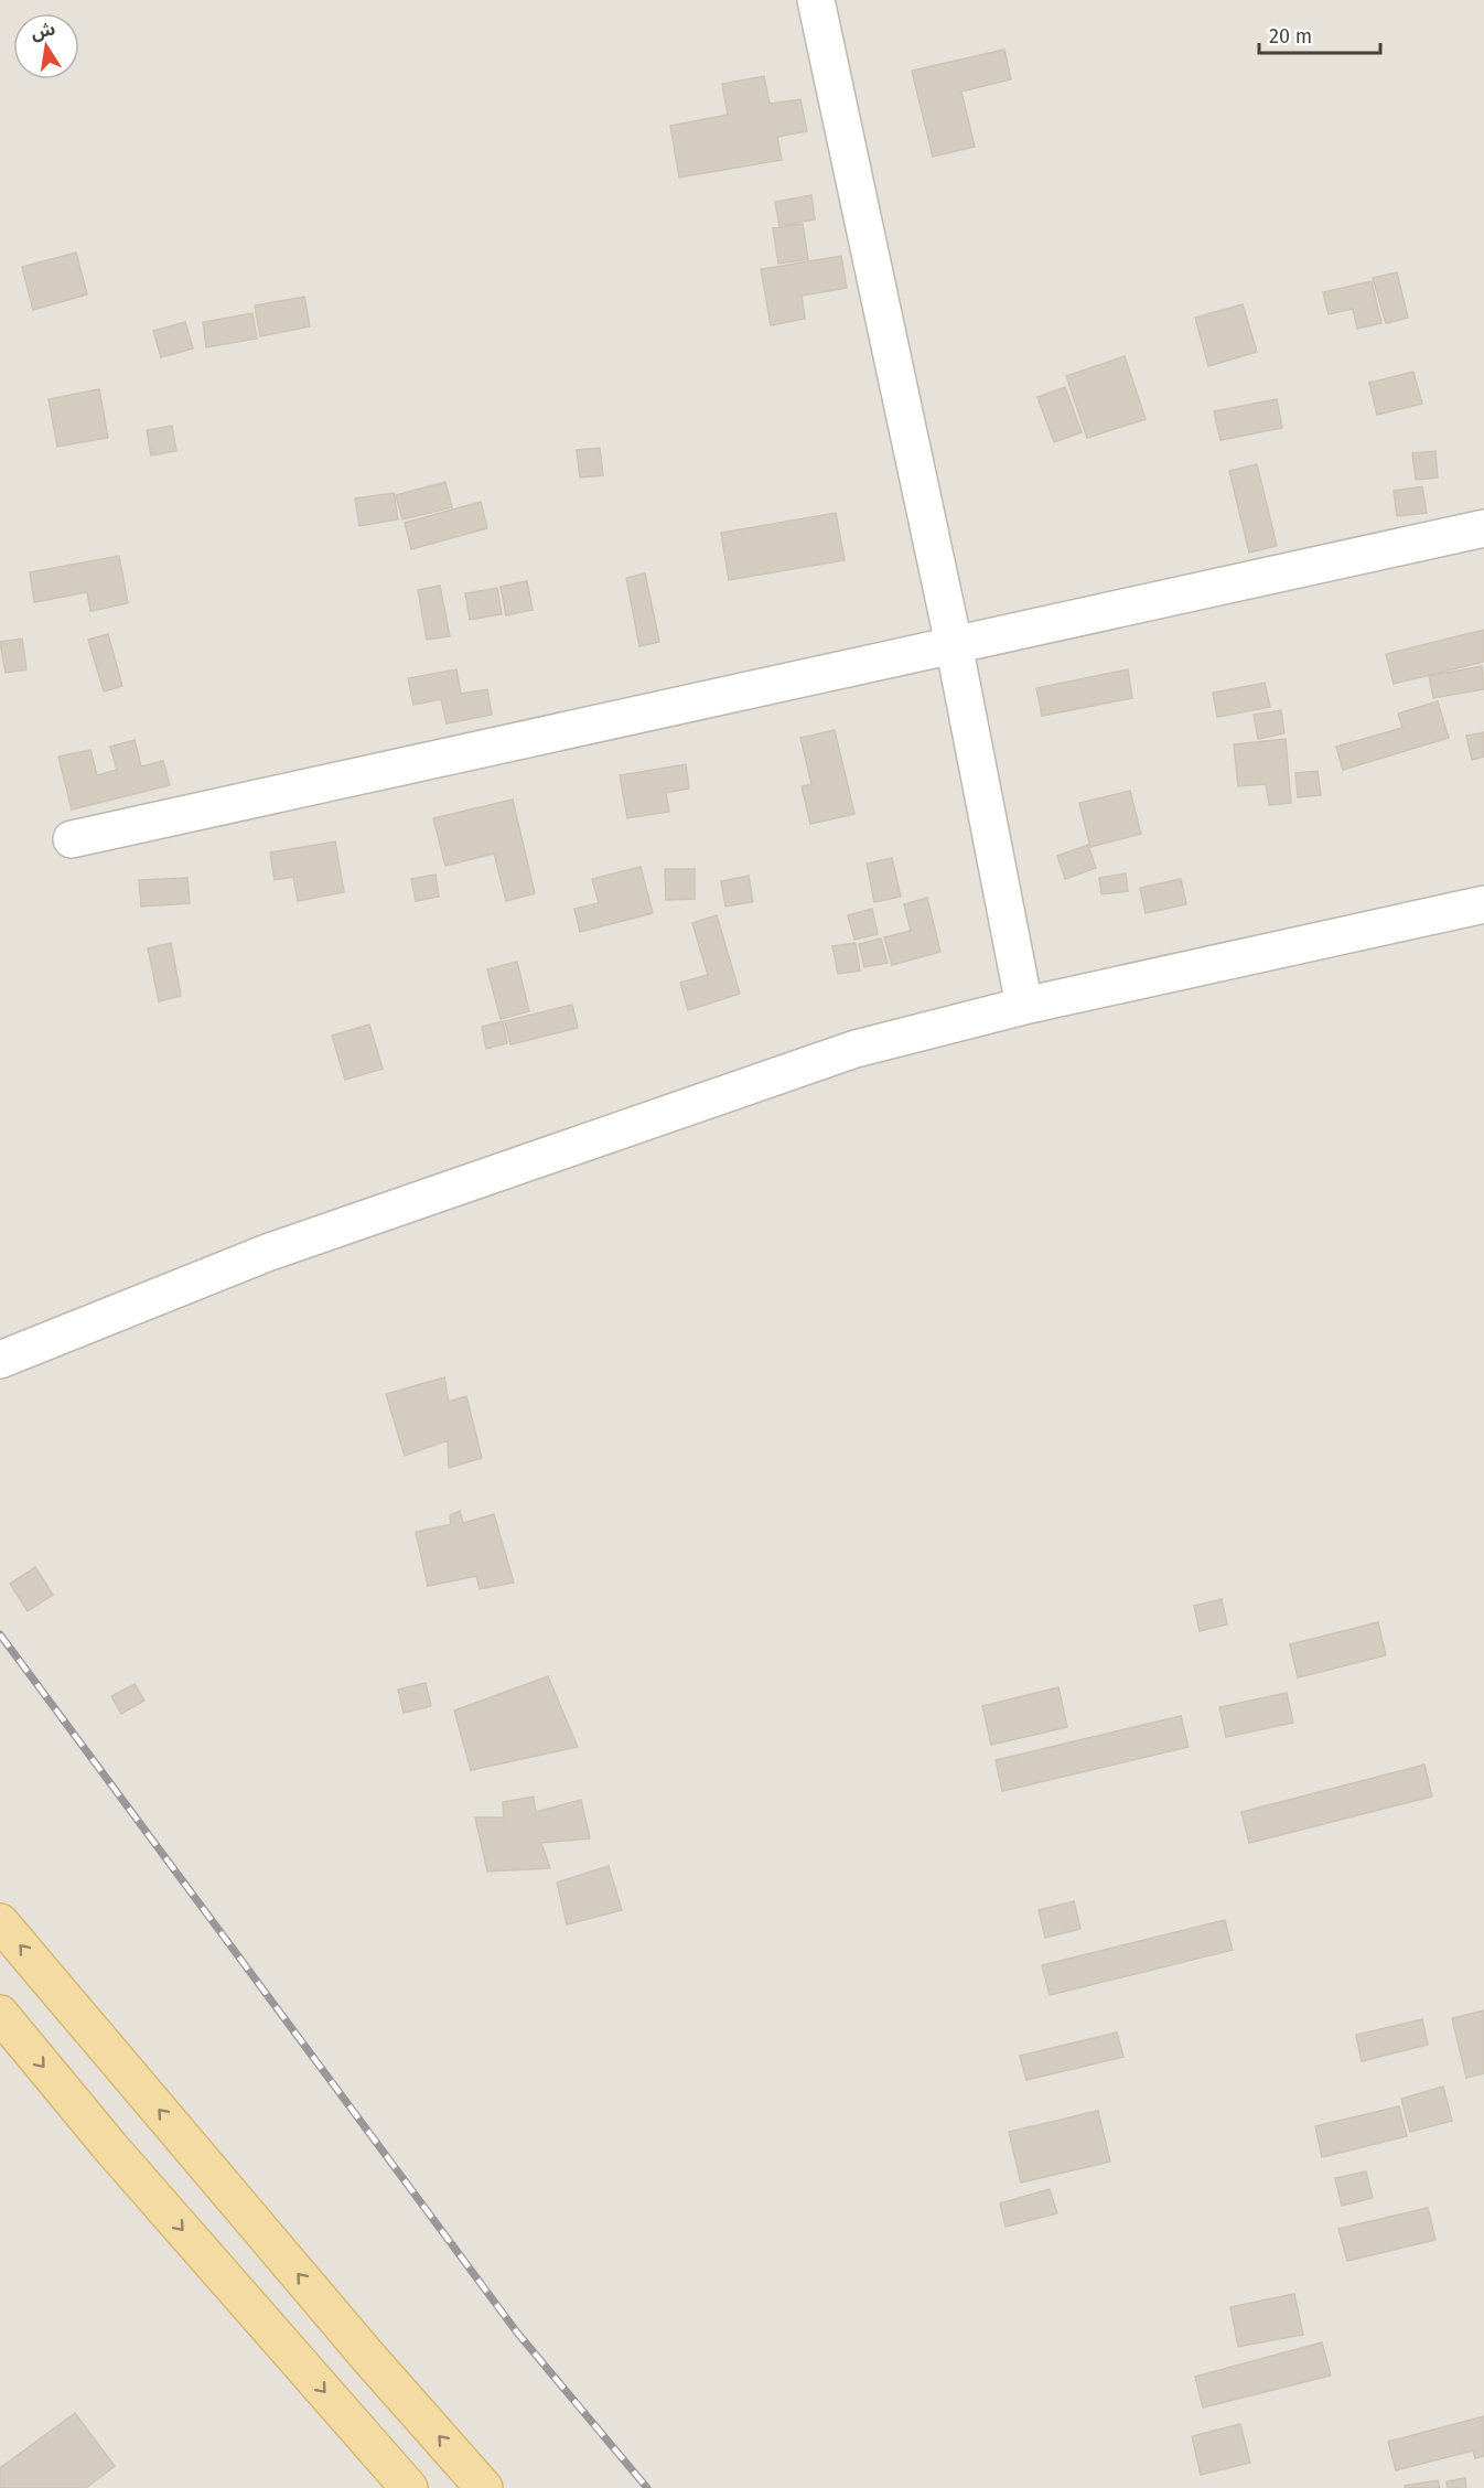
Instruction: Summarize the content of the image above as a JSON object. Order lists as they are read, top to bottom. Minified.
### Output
{"scale_bar":"20 m","north":"top"}
